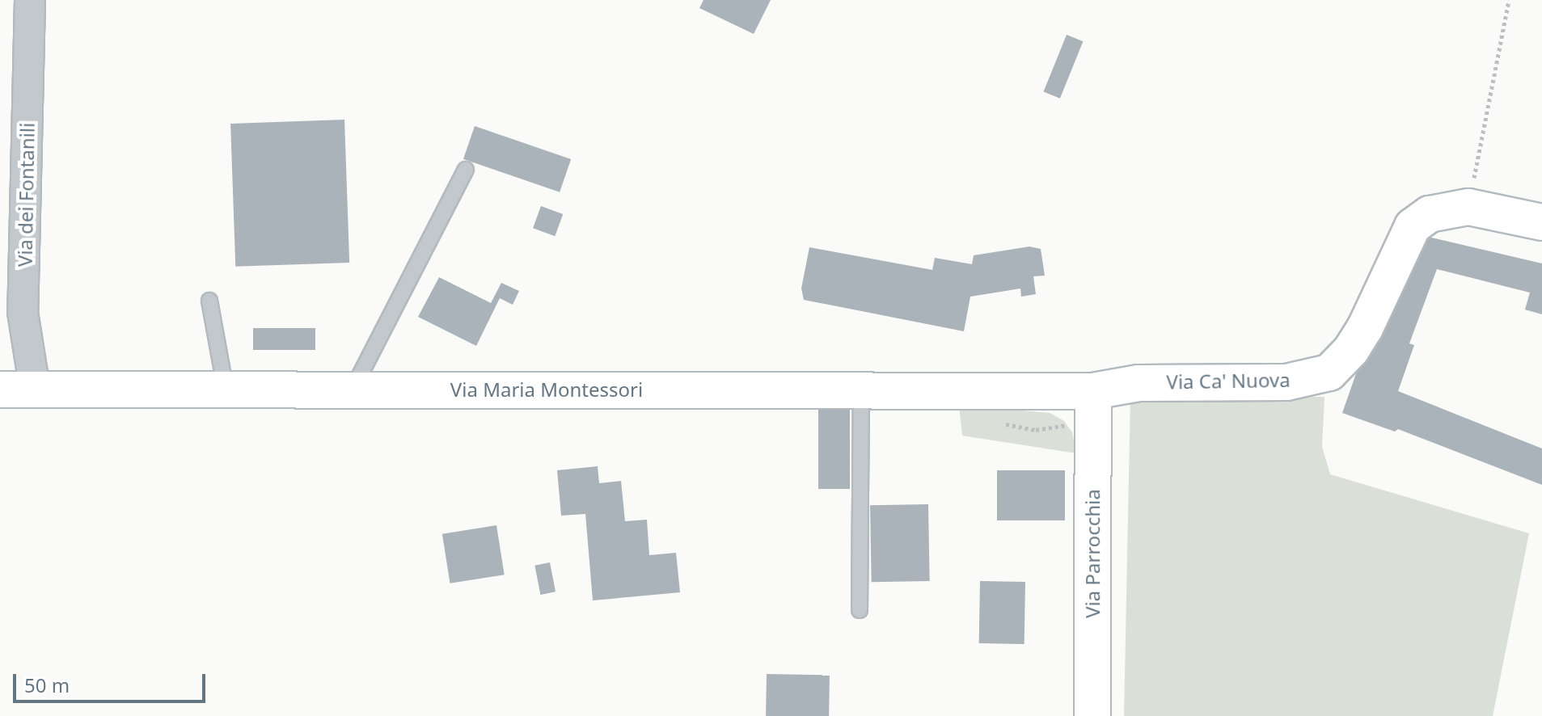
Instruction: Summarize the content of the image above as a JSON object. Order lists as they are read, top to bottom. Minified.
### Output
{"streets":{"street":["Via dei Fontanili","Via Ca' Nuova","Via Maria Montessori","Via Parrocchia"]},"crossings":[["Via dei Fontanili","Via Maria Montessori"],["Via Ca' Nuova","Via Maria Montessori"],["Via Ca' Nuova","Via Parrocchia"],["Via Maria Montessori","Via Parrocchia"]],"scale_bar":"50 m"}
